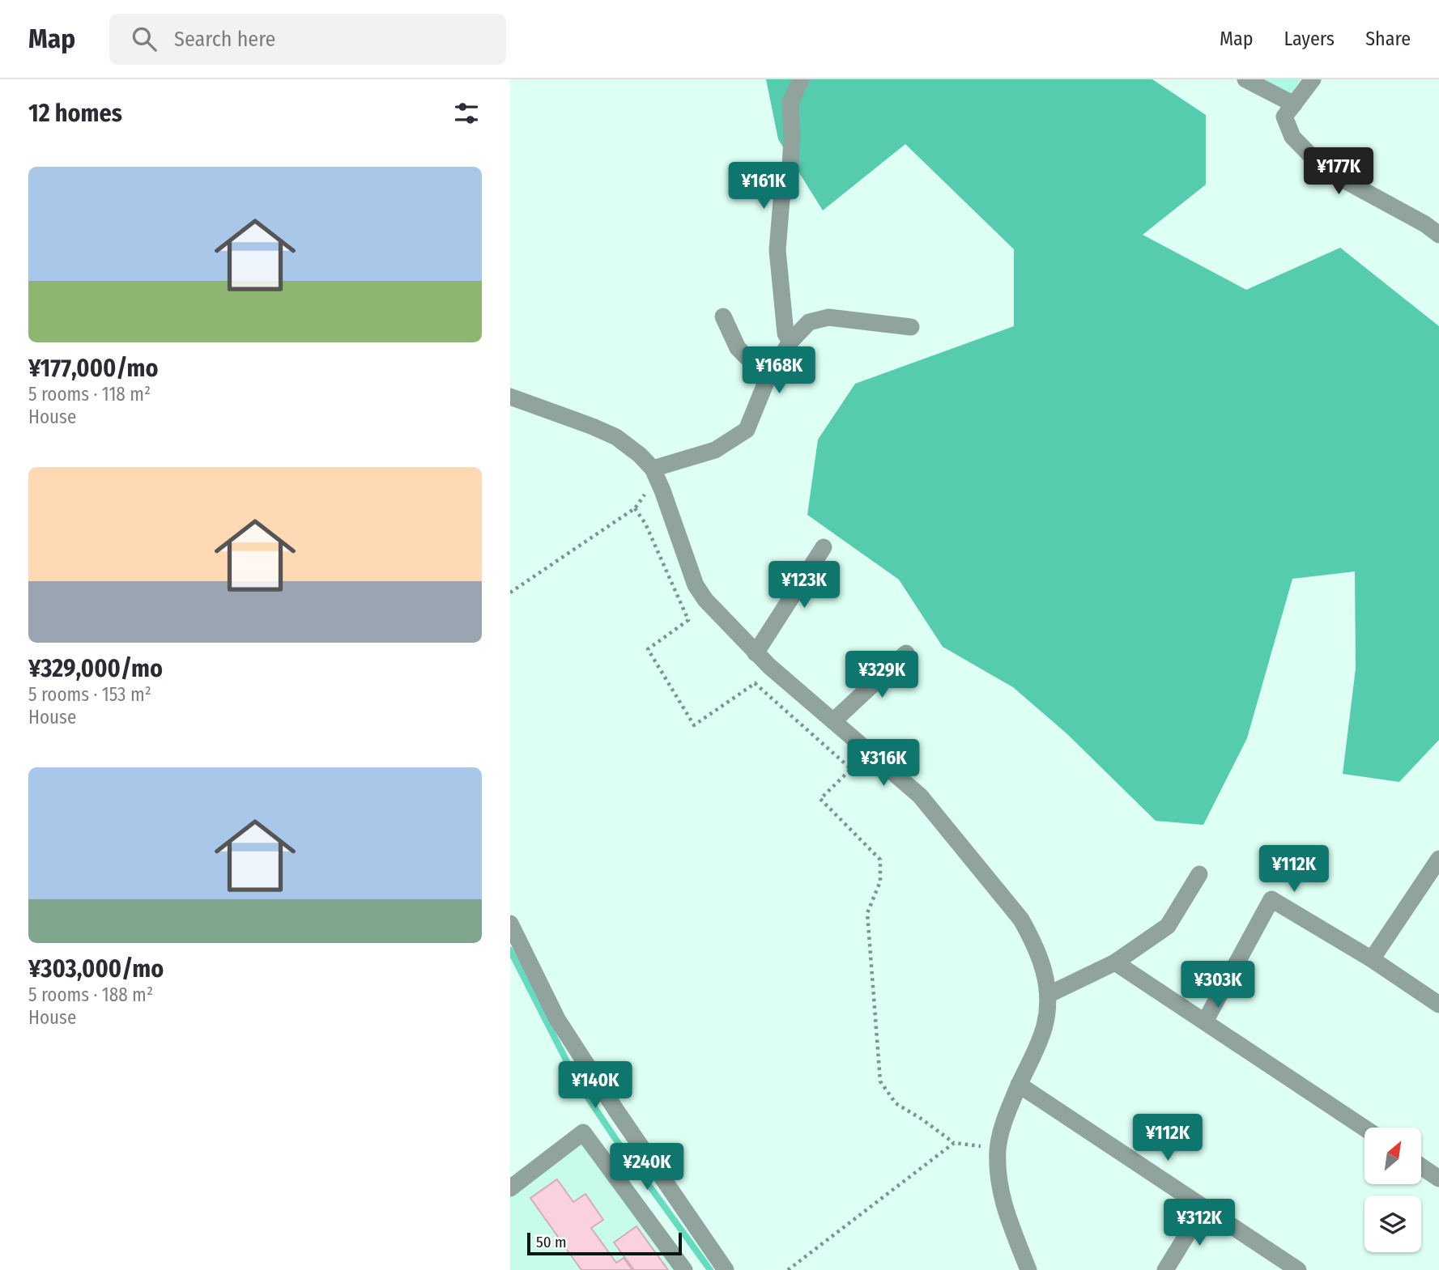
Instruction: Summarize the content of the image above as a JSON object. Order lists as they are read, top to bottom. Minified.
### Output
{"scale_bar":"50 m","north":"top right","page":{"header":"Map","search":"Search here","nav":["Map","Layers","Share"],"heading":"12 homes","list":[{"name":"¥177,000/mo","note":"5 rooms · 118 m² · House"},{"name":"¥329,000/mo","note":"5 rooms · 153 m² · House"},{"name":"¥303,000/mo","note":"5 rooms · 188 m² · House"}],"price":["¥177K","¥161K","¥168K","¥123K","¥329K","¥316K","¥112K","¥303K","¥140K","¥112K","¥240K","¥312K"],"scale":"50 m"}}
